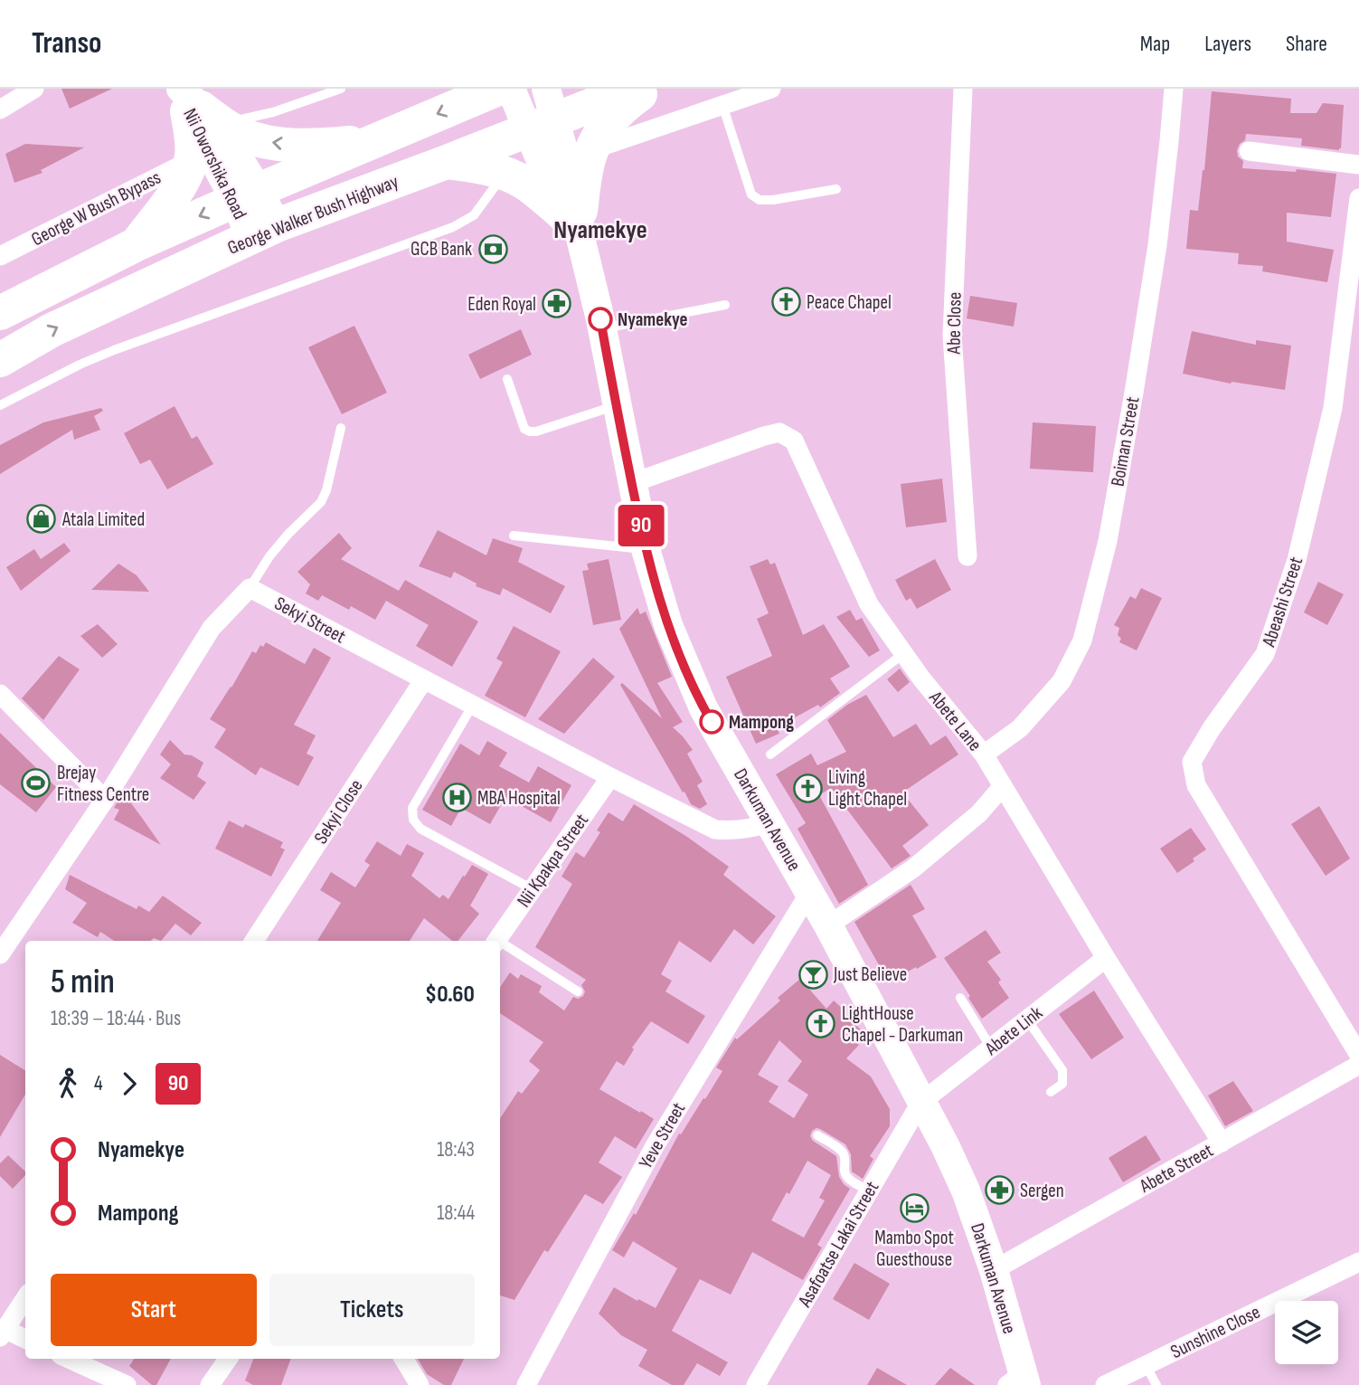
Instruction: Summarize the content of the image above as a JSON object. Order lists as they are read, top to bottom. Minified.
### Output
{"streets":{"highway":["George Walker Bush Highway"],"street":["Nii Oworshika Road","George W Bush Bypass","Abe Close","Boiman Street","Abeashi Street","Sekyi Street","Abete Lane","Sekyi Close","Darkuman Avenue","Nii Kpakpa Street","Abete Link","Yeve Street","Abete Street","Asafoatse Lakai Street","Sunshine Close"]},"crossings":[["Nii Oworshika Road","George Walker Bush Highway"],["George Walker Bush Highway","Darkuman Avenue"],["Boiman Street","Abete Lane"],["Sekyi Street","Sekyi Close"],["Sekyi Street","Darkuman Avenue"],["Sekyi Street","Nii Kpakpa Street"],["Abete Lane","Darkuman Avenue"],["Abete Lane","Abete Link"],["Abete Lane","Abete Street"],["Darkuman Avenue","Abete Link"],["Darkuman Avenue","Yeve Street"],["Darkuman Avenue","Abete Street"],["Darkuman Avenue","Asafoatse Lakai Street"],["Abete Link","Asafoatse Lakai Street"]],"districts":["Nyamekye"],"places":{"bank":["GCB Bank"],"church":["Peace Chapel","Living Light Chapel","LightHouse Chapel - Darkuman"],"pharmacy":["Eden Royal","Sergen"],"other":["Nyamekye","Mampong"],"shop":["Atala Limited"],"sports":["Brejay Fitness Centre"],"hospital":["MBA Hospital"],"bar":["Just Believe"],"hotel":["Mambo Spot Guesthouse"]},"lines":["bus line 90"],"page":{"header":"Transo","nav":["Map","Layers","Share"],"on_map":"90","heading":["5 min","18:39 – 18:44 · Bus","$0.60"],"legs":["4","90"],"list":[{"name":"Nyamekye","value":"18:43"},{"name":"Mampong","value":"18:44"}],"buttons":["Start","Tickets"]}}
